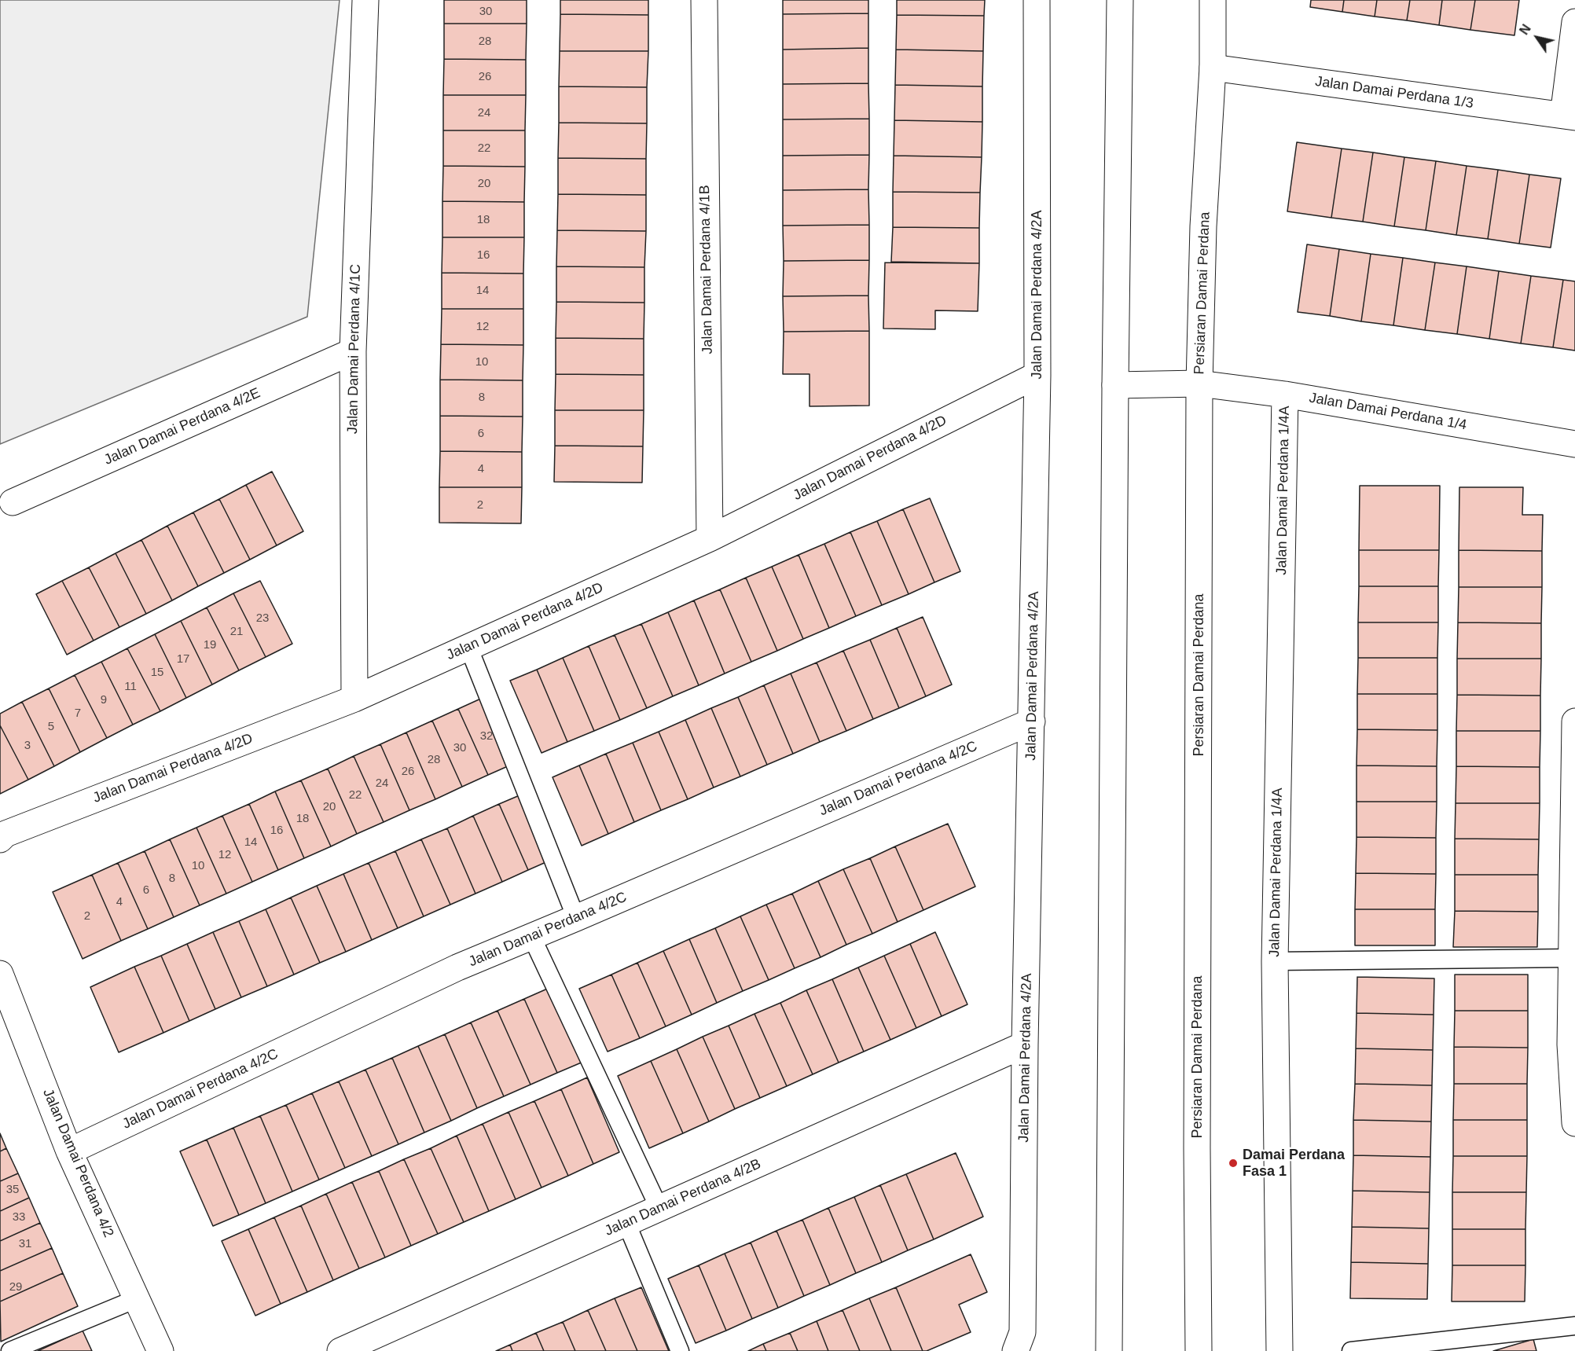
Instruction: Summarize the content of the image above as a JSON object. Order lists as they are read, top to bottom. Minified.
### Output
{"streets":{"street":["Jalan Damai Perdana 1/3","Jalan Damai Perdana 4/1B","Persiaran Damai Perdana","Jalan Damai Perdana 4/2A","Jalan Damai Perdana 4/1C","Jalan Damai Perdana 1/4","Jalan Damai Perdana 4/2E","Jalan Damai Perdana 4/2D","Jalan Damai Perdana 1/4A","Jalan Damai Perdana 4/2C","Jalan Damai Perdana 4/2","Jalan Damai Perdana 4/2B"]},"crossings":[["Jalan Damai Perdana 1/3","Persiaran Damai Perdana"],["Jalan Damai Perdana 4/1B","Jalan Damai Perdana 4/2D"],["Persiaran Damai Perdana","Jalan Damai Perdana 1/4"],["Jalan Damai Perdana 4/2A","Jalan Damai Perdana 4/2D"],["Jalan Damai Perdana 4/2A","Jalan Damai Perdana 4/2C"],["Jalan Damai Perdana 4/2A","Jalan Damai Perdana 4/2B"],["Jalan Damai Perdana 4/1C","Jalan Damai Perdana 4/2E"],["Jalan Damai Perdana 4/1C","Jalan Damai Perdana 4/2D"],["Jalan Damai Perdana 1/4","Jalan Damai Perdana 1/4A"],["Jalan Damai Perdana 4/2C","Jalan Damai Perdana 4/2"]],"places":["Damai Perdana Fasa 1"],"house_numbers":["30","28","26","24","22","20","18","16","14","12","10","8","6","4","2","23","21","19","17","15","11","9","7","5","32","3","30","28","26","24","22","20","18","16","14","12","10","8","6","4","2","35","33","31","29"],"north":"top left"}
